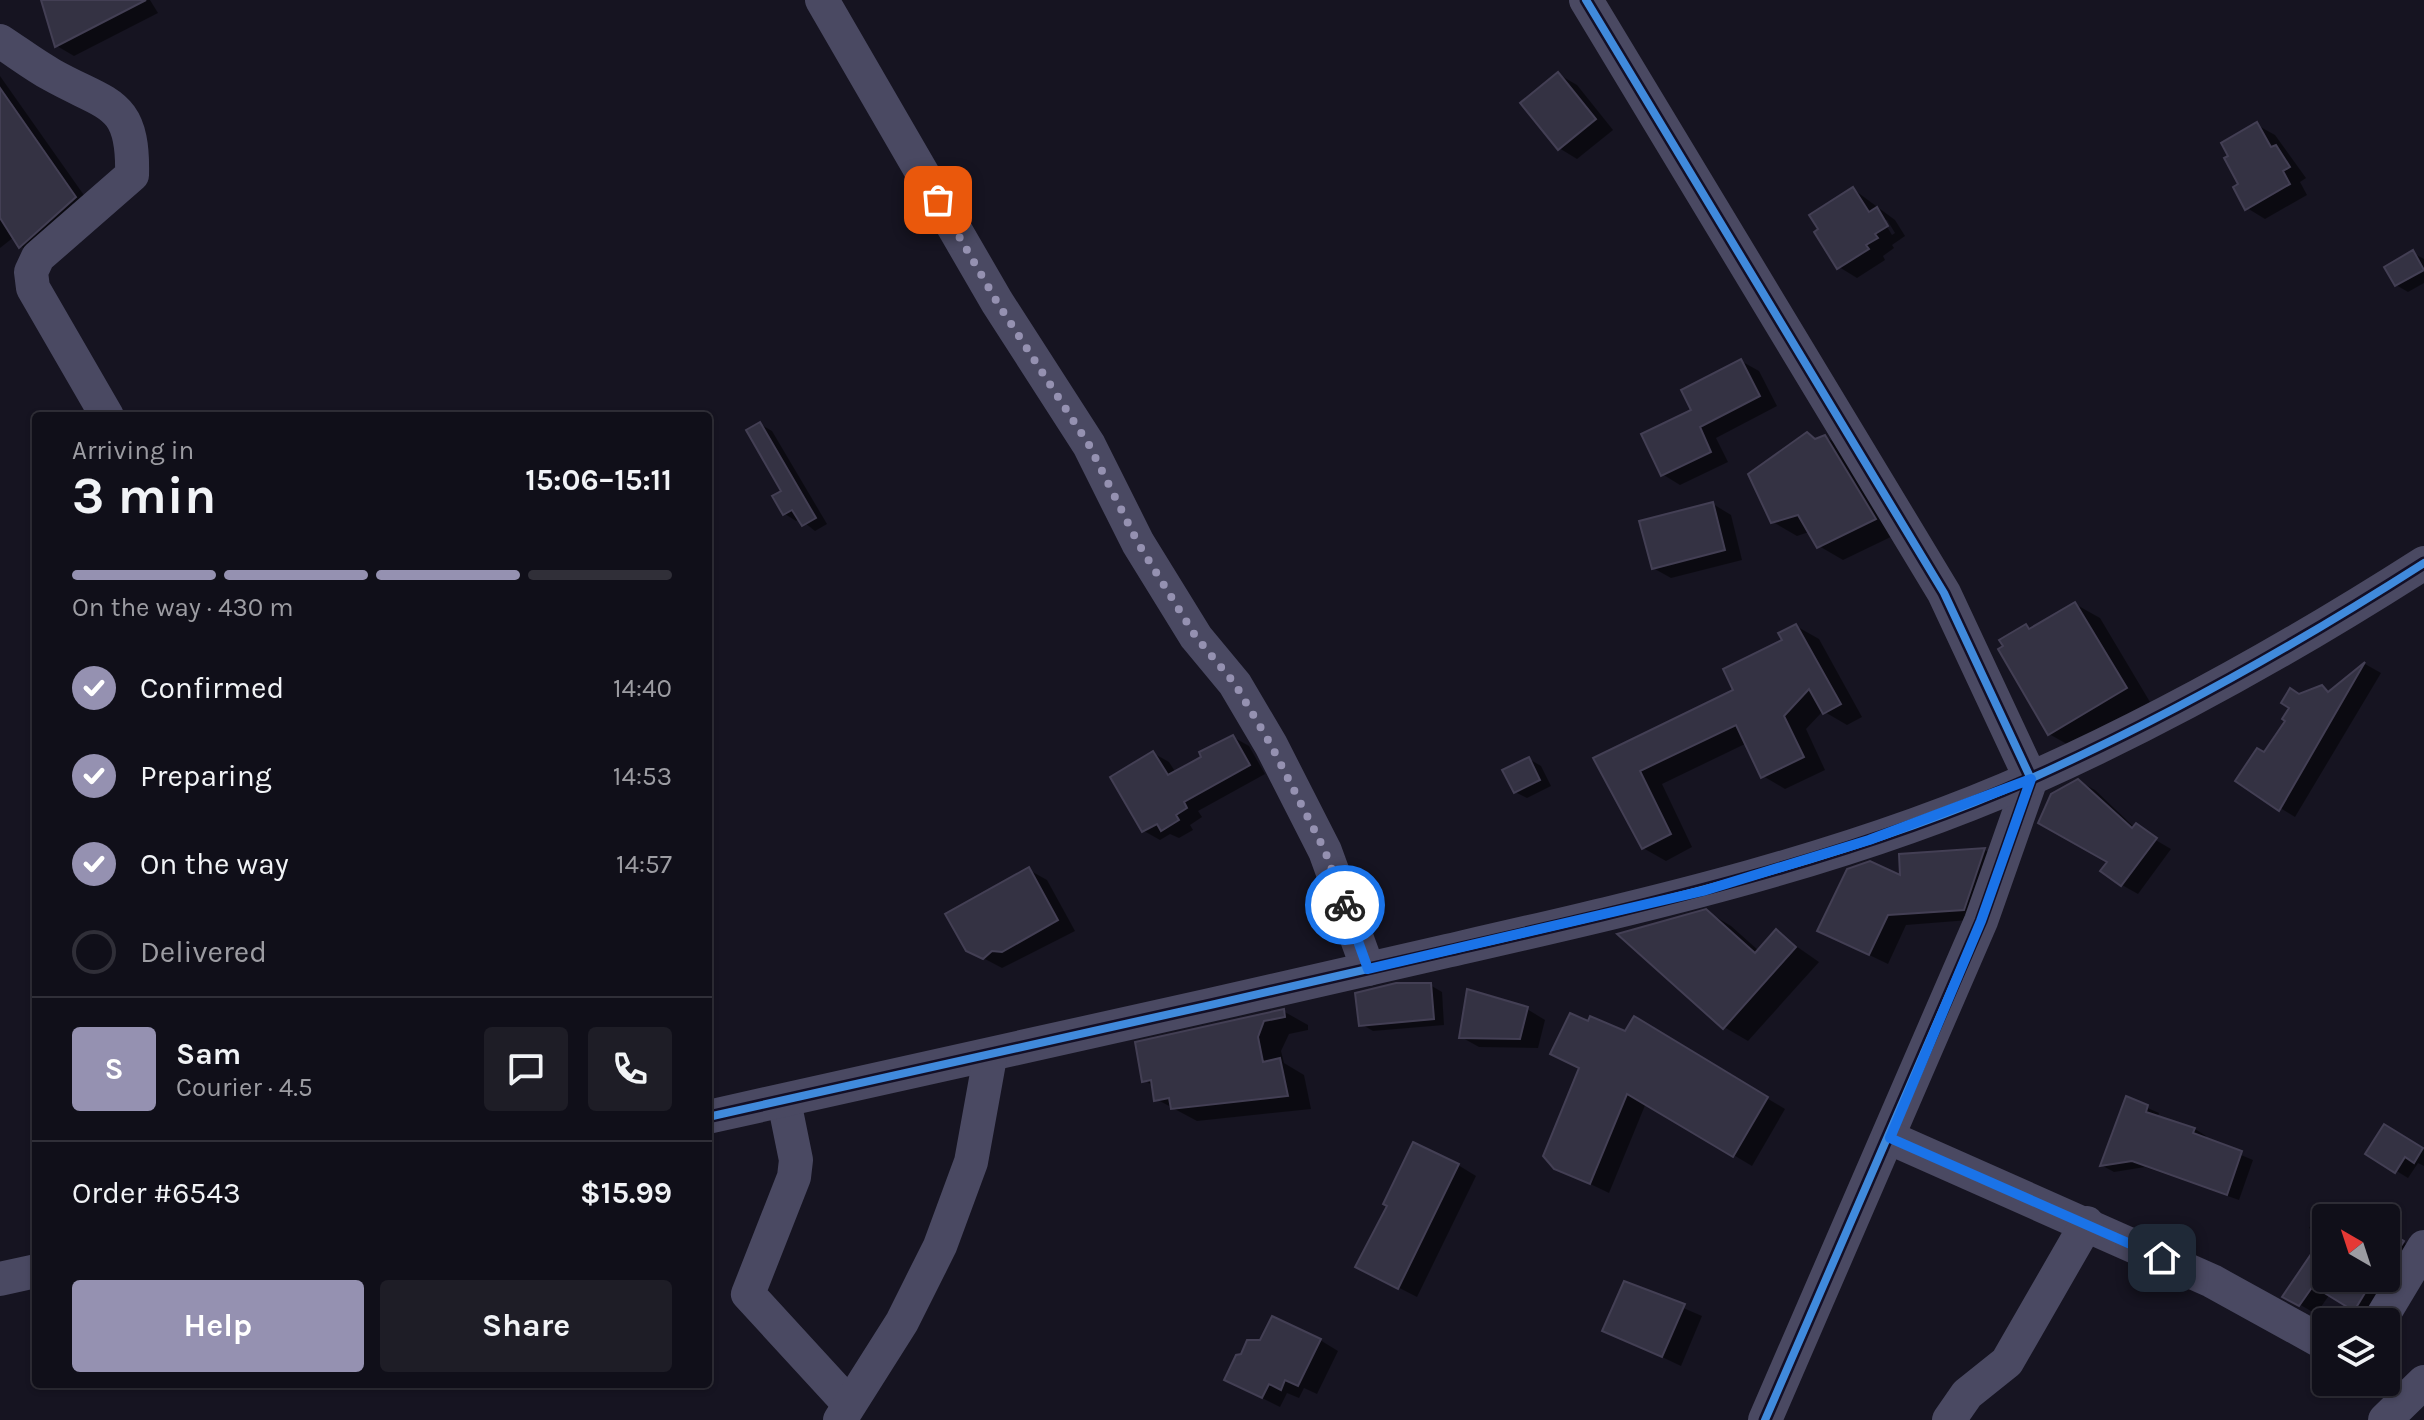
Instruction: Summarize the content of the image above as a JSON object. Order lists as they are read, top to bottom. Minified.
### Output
{"north":"top left","page":{"heading":["3 min","Arriving in","15:06–15:11"],"panel":["Sam","Courier · 4.5","Order #6543","$15.99"],"bar":"On the way · 430 m","list":[["Confirmed","14:40"],["Preparing","14:53"],["On the way","14:57"],"Delivered"],"round":"S","buttons":["Help","Share"]}}
